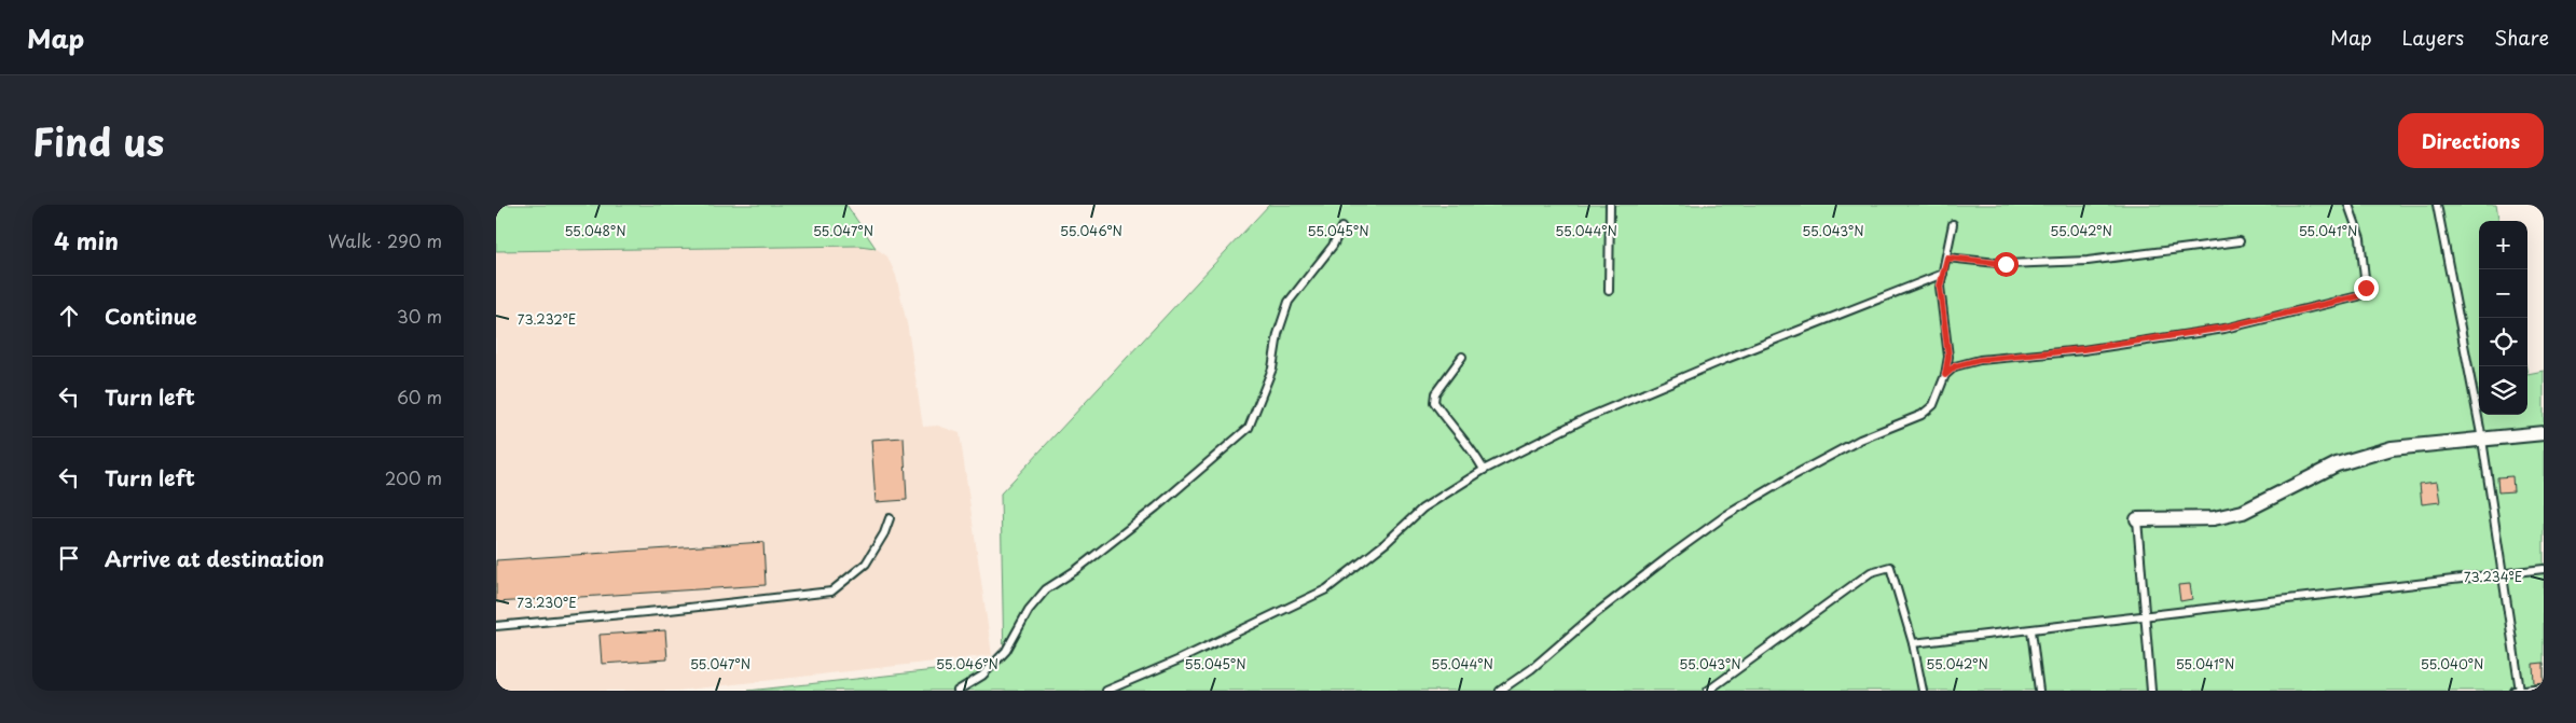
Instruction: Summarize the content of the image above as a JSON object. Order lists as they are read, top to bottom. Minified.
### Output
{"page":{"header":"Map","nav":["Map","Layers","Share"],"title":"Find us","buttons":"Directions","heading":["4 min","Walk · 290 m"],"map_buttons":["+","−"],"list":[["Continue","30 m"],["Turn left","60 m"],["Turn left","200 m"],"Arrive at destination"]},"coordinates":["55.048°N","55.047°N","55.046°N","55.045°N","55.044°N","55.043°N","55.042°N","55.041°N","73.232°E","73.234°E","73.230°E","55.040°N"]}
